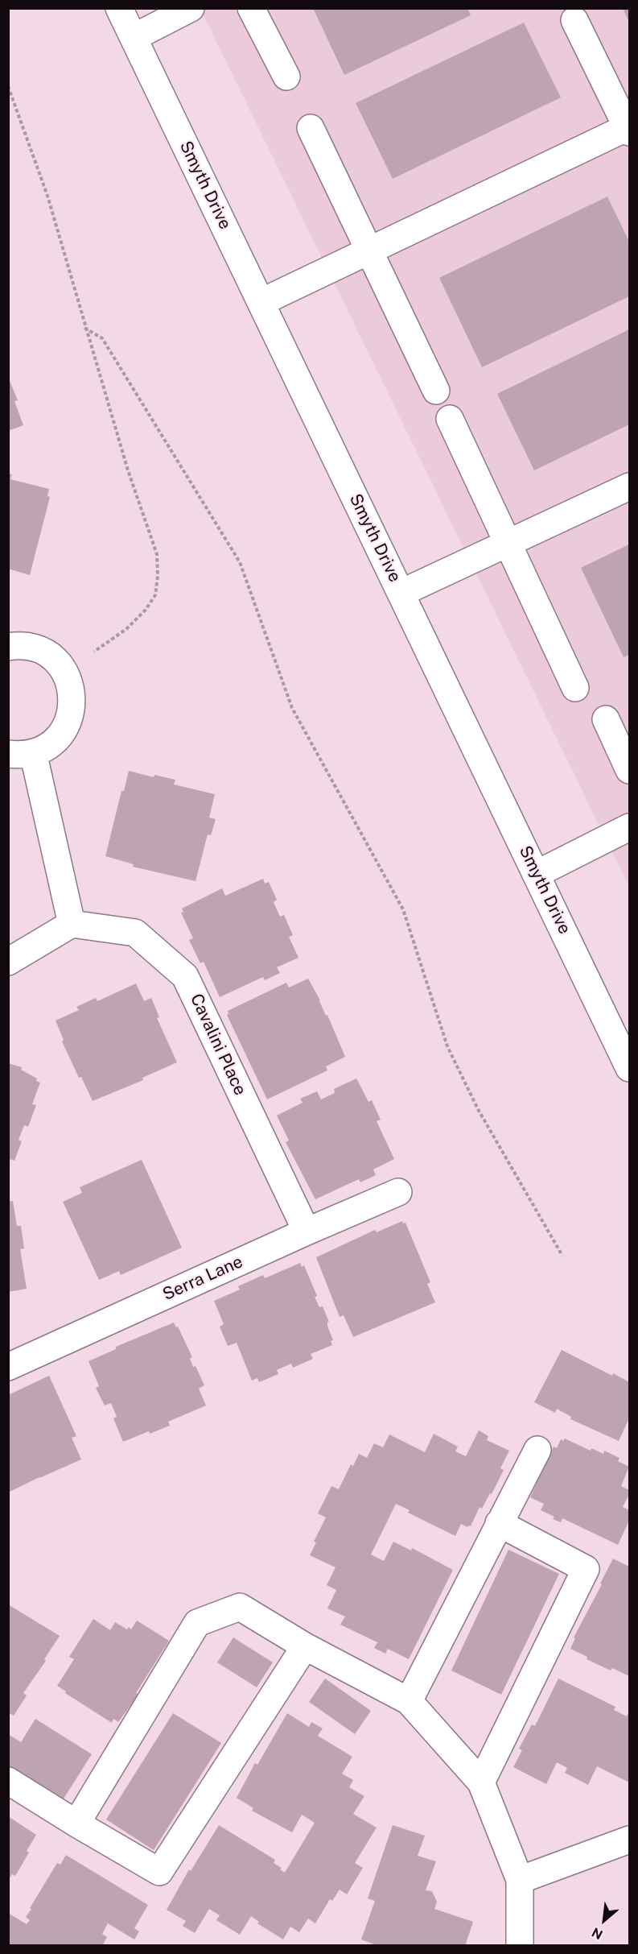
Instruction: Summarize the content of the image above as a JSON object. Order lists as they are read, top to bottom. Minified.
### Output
{"streets":{"street":["Smyth Drive","Cavalini Place","Serra Lane"]},"crossings":[["Cavalini Place","Serra Lane"]],"north":"bottom left"}
